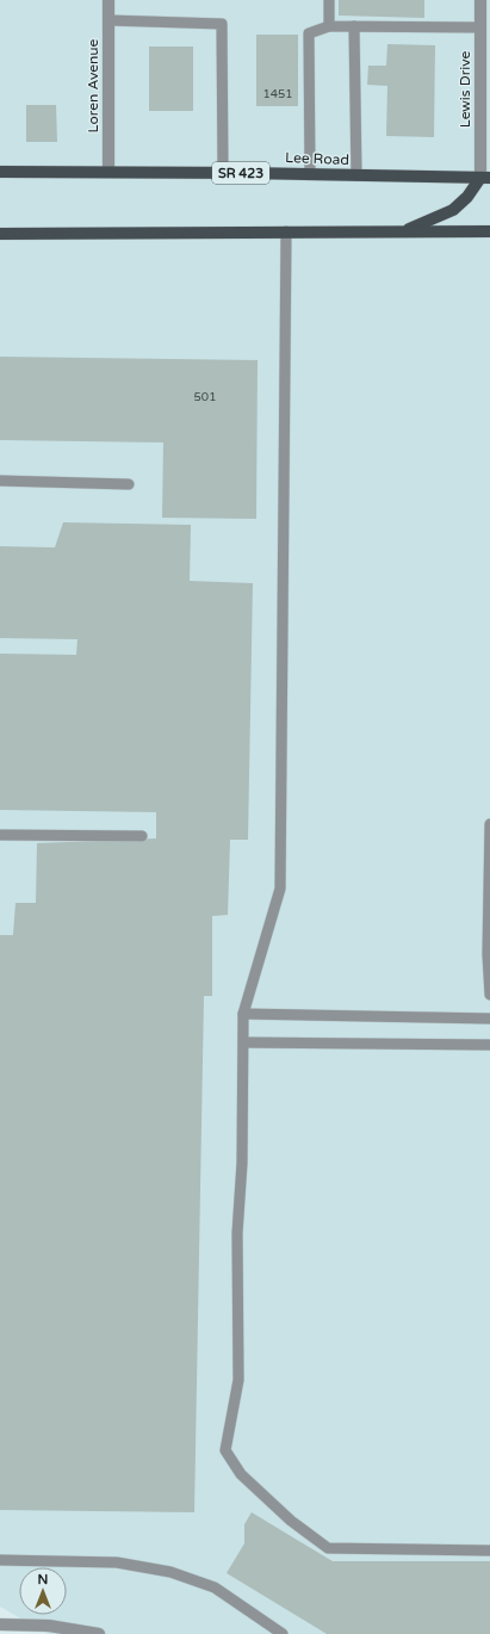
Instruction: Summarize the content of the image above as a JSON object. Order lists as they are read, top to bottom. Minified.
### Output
{"streets":{"main road":["Lee Road","SR 423"],"street":["Loren Avenue","Lewis Drive"]},"crossings":[["Loren Avenue","Lee Road"],["Lewis Drive","Lee Road"]],"house_numbers":["1451","501"],"north":"top"}
